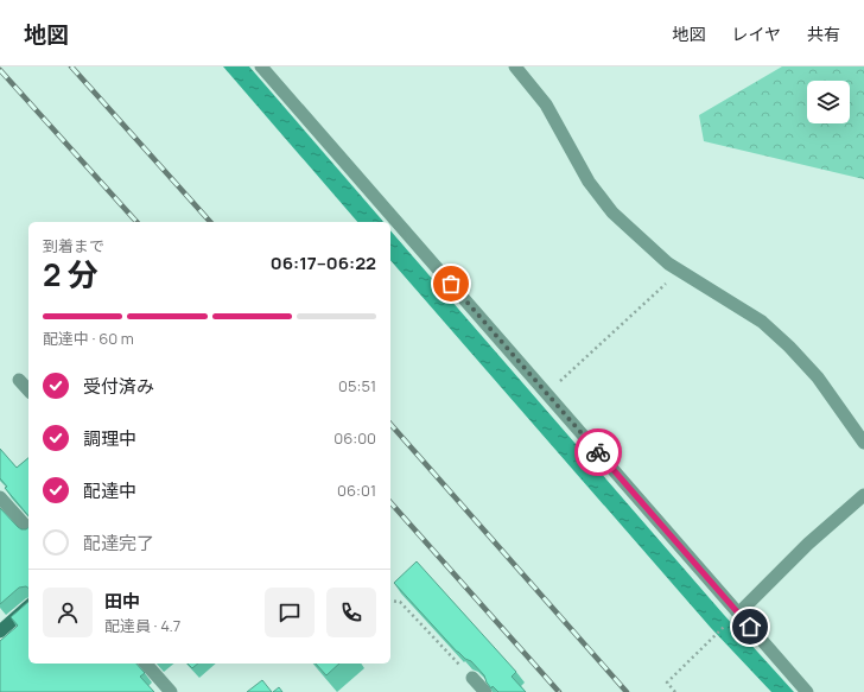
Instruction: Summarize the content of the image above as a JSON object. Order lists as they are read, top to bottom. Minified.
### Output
{"page":{"header":"地図","nav":["地図","レイヤ","共有"],"heading":["2 分","到着まで","06:17–06:22"],"panel":["田中","配達員 · 4.7"],"bar":"配達中 · 60 m","list":[["受付済み","05:51"],["調理中","06:00"],["配達中","06:01"],"配達完了"]}}
